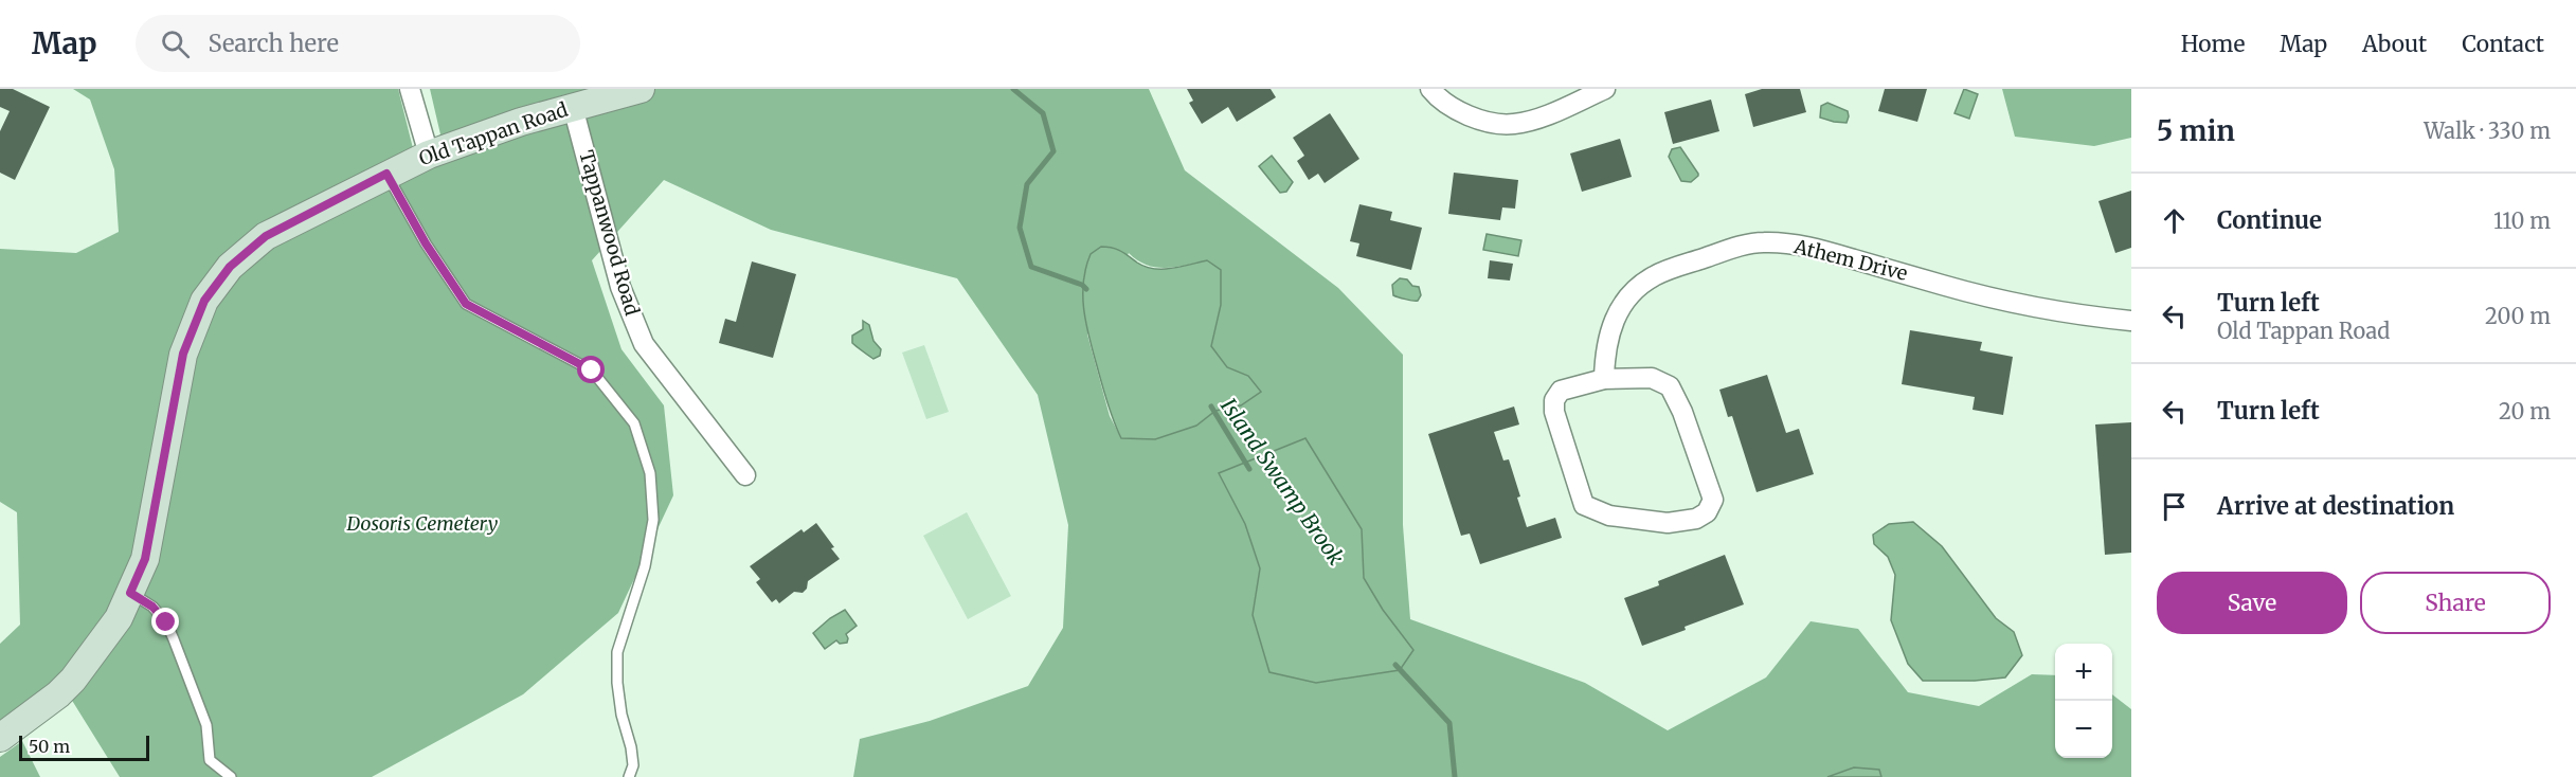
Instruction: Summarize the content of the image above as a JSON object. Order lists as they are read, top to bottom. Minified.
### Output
{"streets":{"street":["Old Tappan Road","Tappanwood Road","Athem Drive"]},"crossings":[["Old Tappan Road","Tappanwood Road"]],"water":["Island Swamp Brook"],"parks":["Dosoris Cemetery"],"scale_bar":"50 m","page":{"header":"Map","search":"Search here","nav":["Home","Map","About","Contact"],"heading":["5 min","Walk · 330 m"],"list":[["Continue","110 m"],["Turn left","Old Tappan Road","200 m"],["Turn left","20 m"],"Arrive at destination"],"buttons":["Save","Share"],"map_buttons":["+","−"],"scale":"50 m"}}
